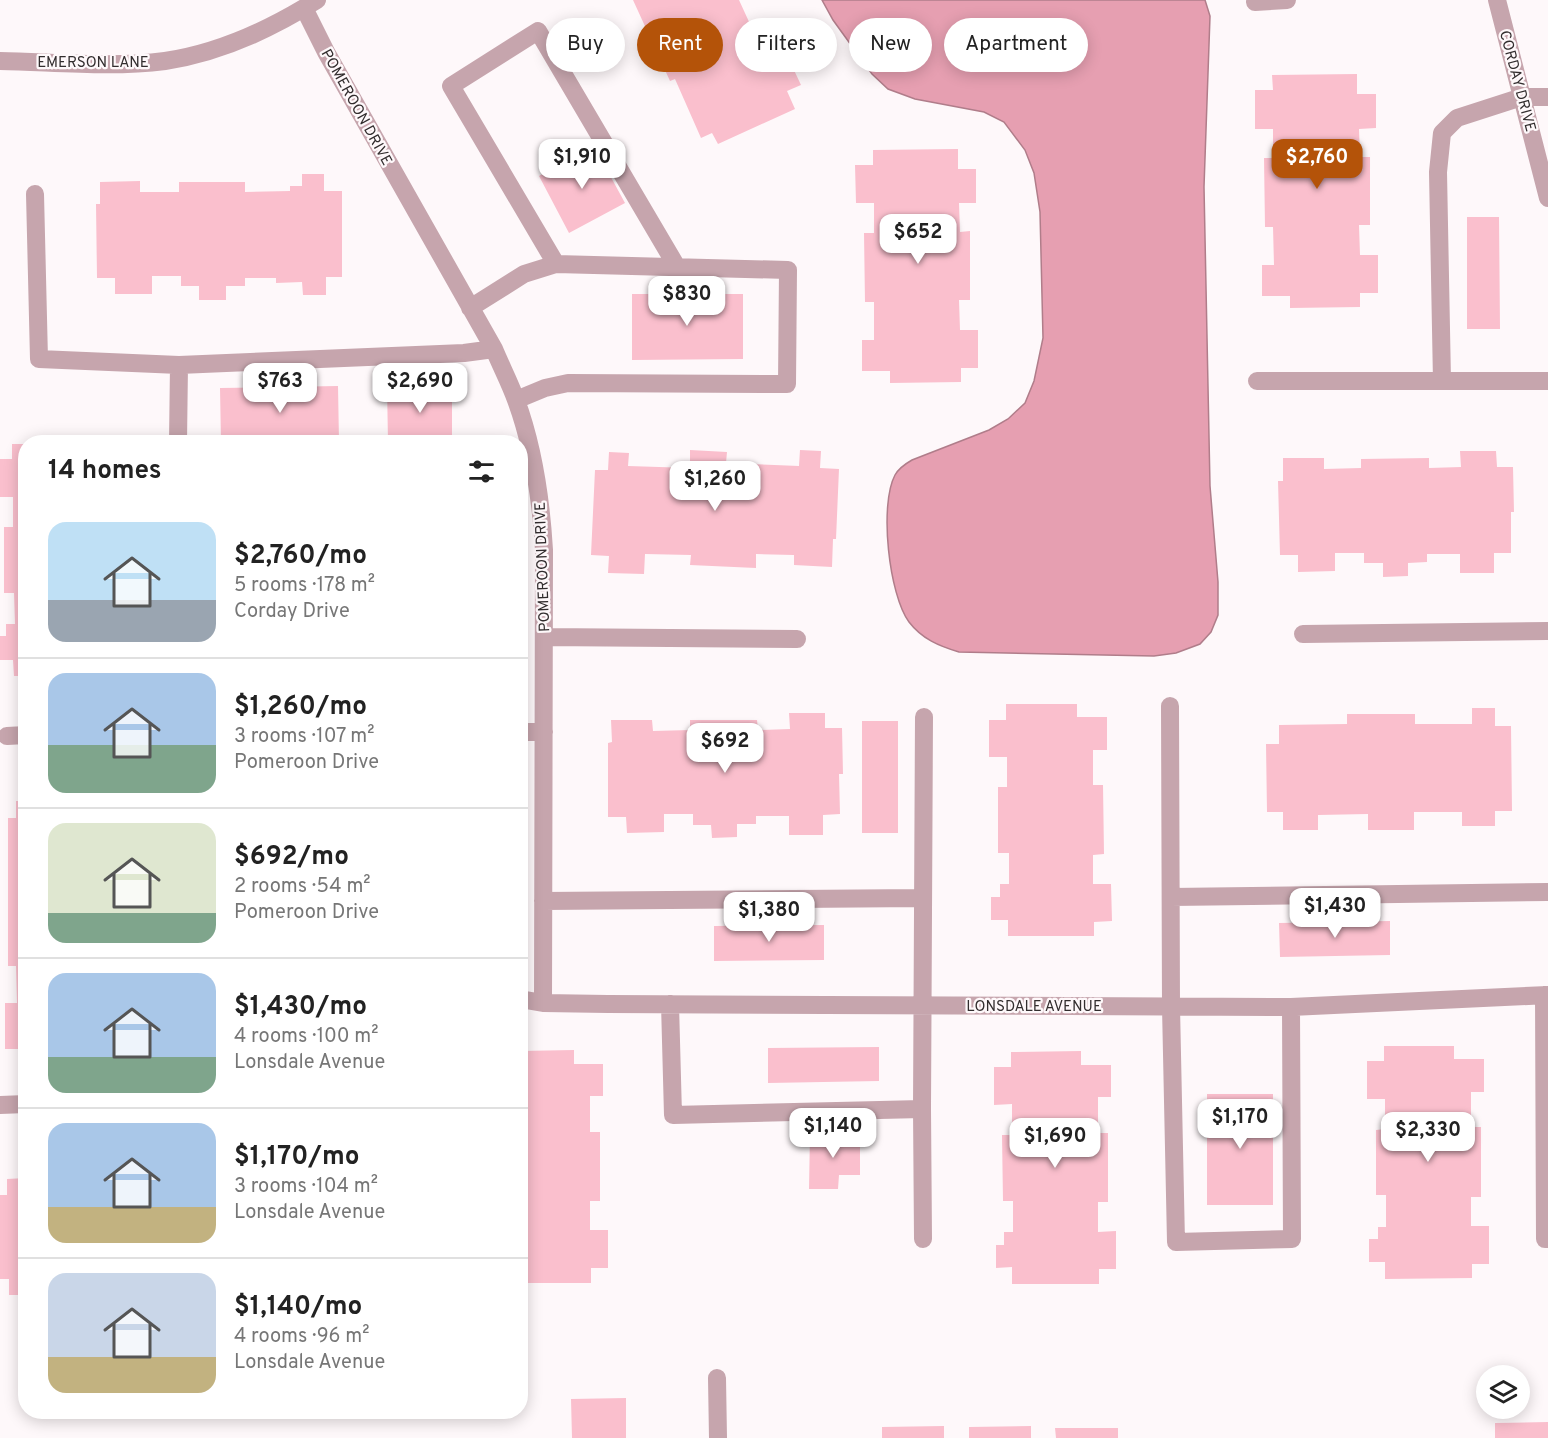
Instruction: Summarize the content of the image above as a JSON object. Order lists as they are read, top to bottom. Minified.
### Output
{"streets":{"street":["EMERSON LANE","CORDAY DRIVE","POMEROON DRIVE","LONSDALE AVENUE"]},"crossings":[["EMERSON LANE","POMEROON DRIVE"],["POMEROON DRIVE","LONSDALE AVENUE"]],"page":{"chip":["Buy","Rent","Filters","New","Apartment"],"price":["$1,910","$2,760","$652","$830","$763","$2,690","$1,260","$692","$1,430","$1,380","$1,170","$1,140","$2,330","$1,690"],"heading":"14 homes","list":[{"name":"$2,760/mo","note":"5 rooms · 178 m² · Corday Drive"},{"name":"$1,260/mo","note":"3 rooms · 107 m² · Pomeroon Drive"},{"name":"$692/mo","note":"2 rooms · 54 m² · Pomeroon Drive"},{"name":"$1,430/mo","note":"4 rooms · 100 m² · Lonsdale Avenue"},{"name":"$1,170/mo","note":"3 rooms · 104 m² · Lonsdale Avenue"},{"name":"$1,140/mo","note":"4 rooms · 96 m² · Lonsdale Avenue"}]}}
